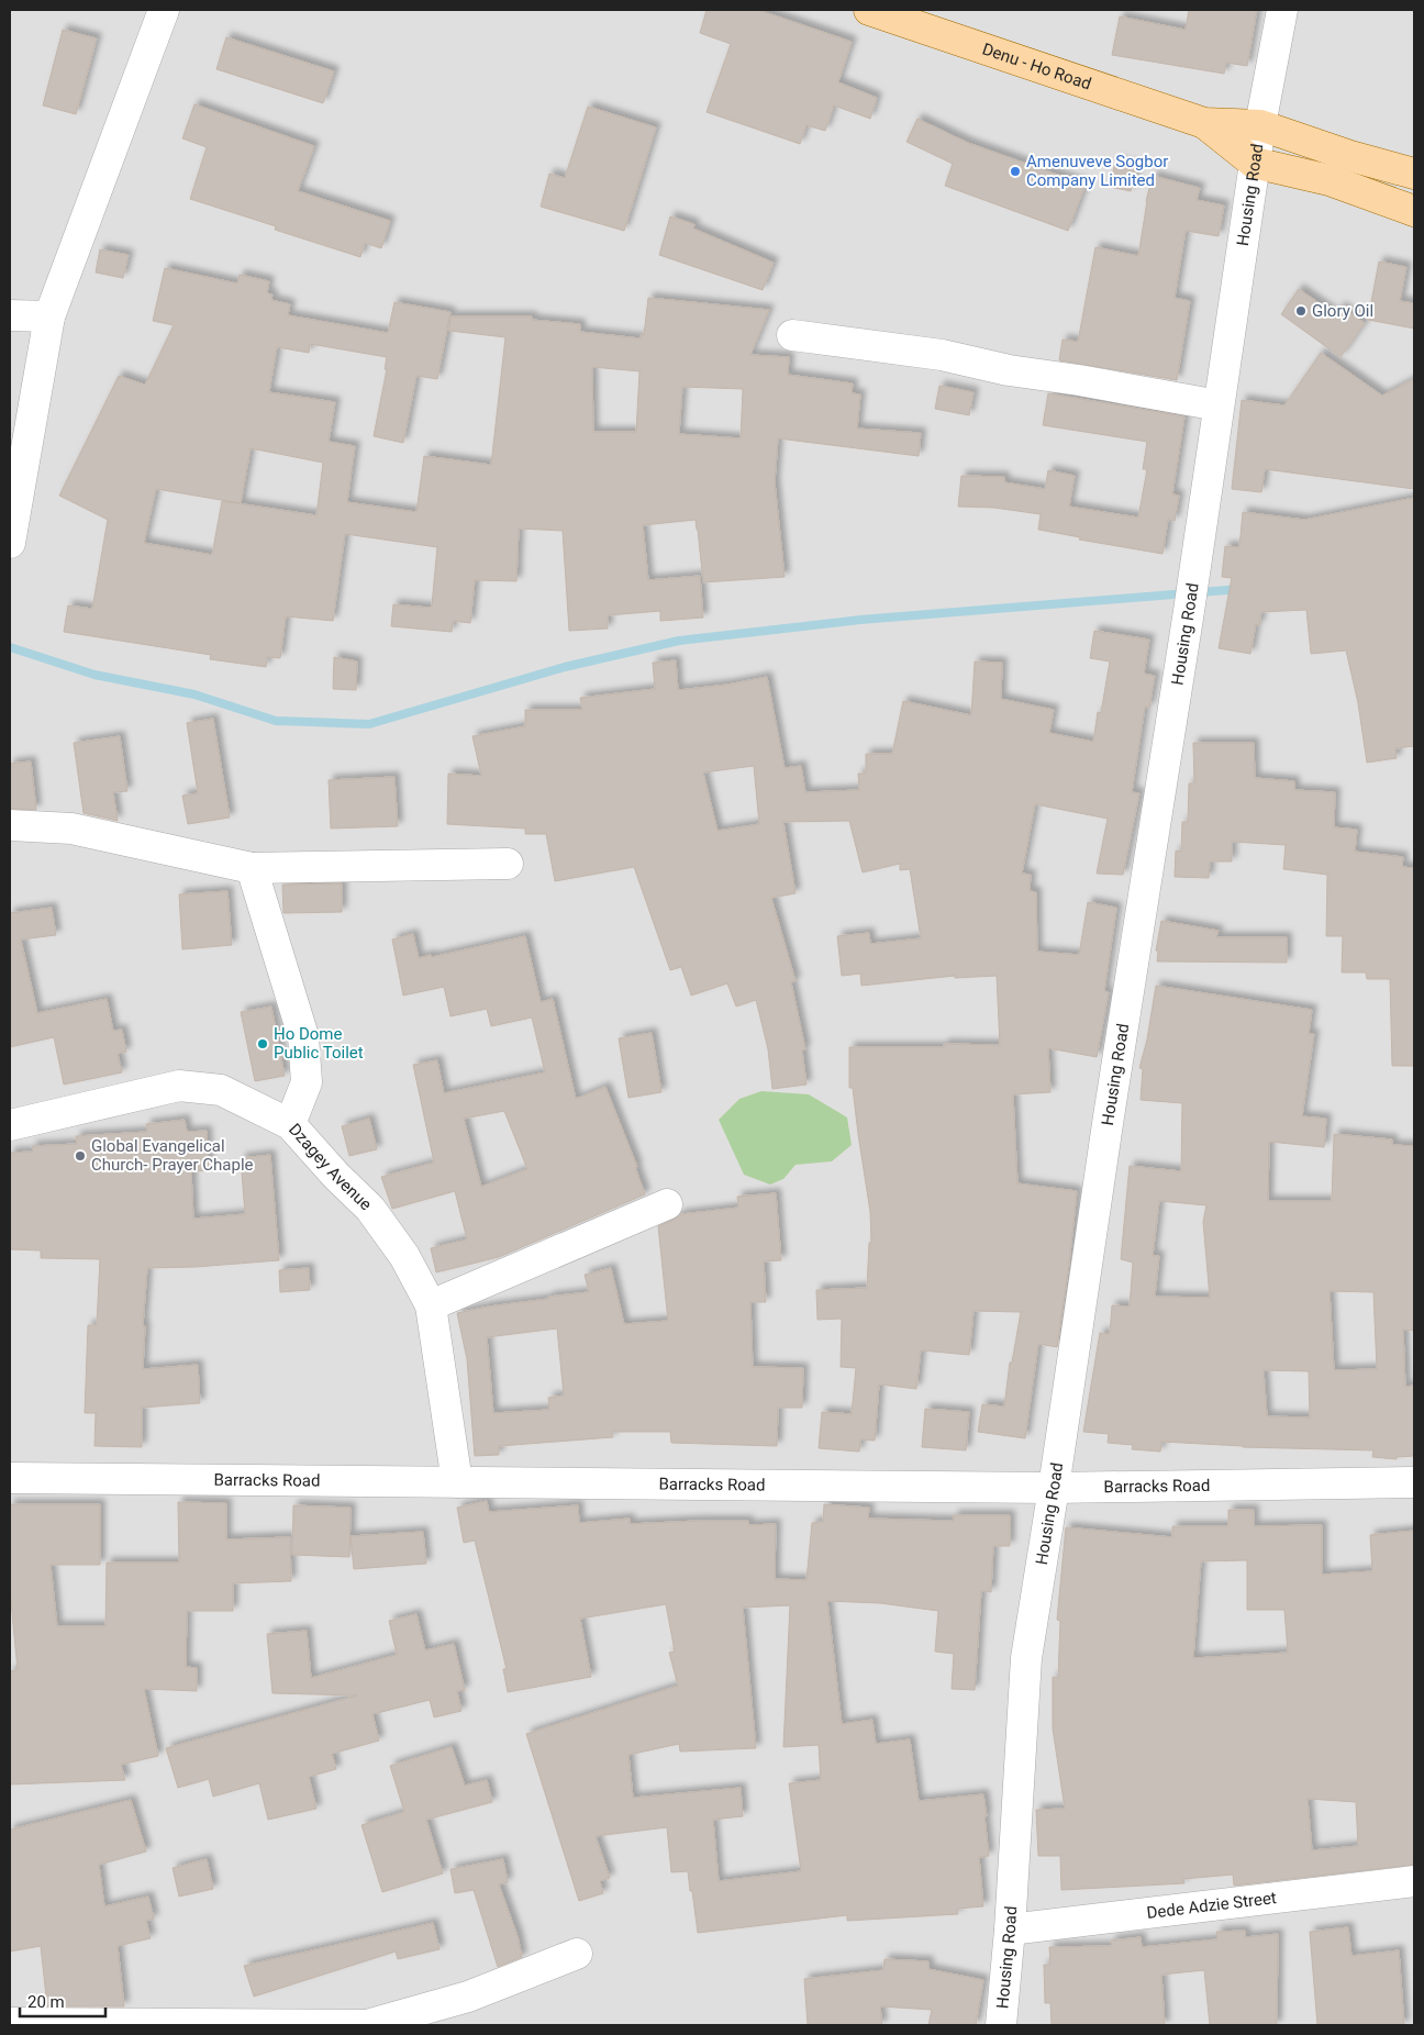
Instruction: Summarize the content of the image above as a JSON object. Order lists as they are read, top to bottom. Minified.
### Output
{"streets":{"main road":["Denu - Ho Road"],"street":["Housing Road","Dzagey Avenue","Barracks Road","Dede Adzie Street"]},"crossings":[["Denu - Ho Road","Housing Road"],["Housing Road","Barracks Road"],["Housing Road","Dede Adzie Street"],["Dzagey Avenue","Barracks Road"]],"places":["Amenuveve Sogbor Company Limited","Glory Oil","Ho Dome Public Toilet","Global Evangelical Church- Prayer Chaple"],"scale_bar":"20 m"}
